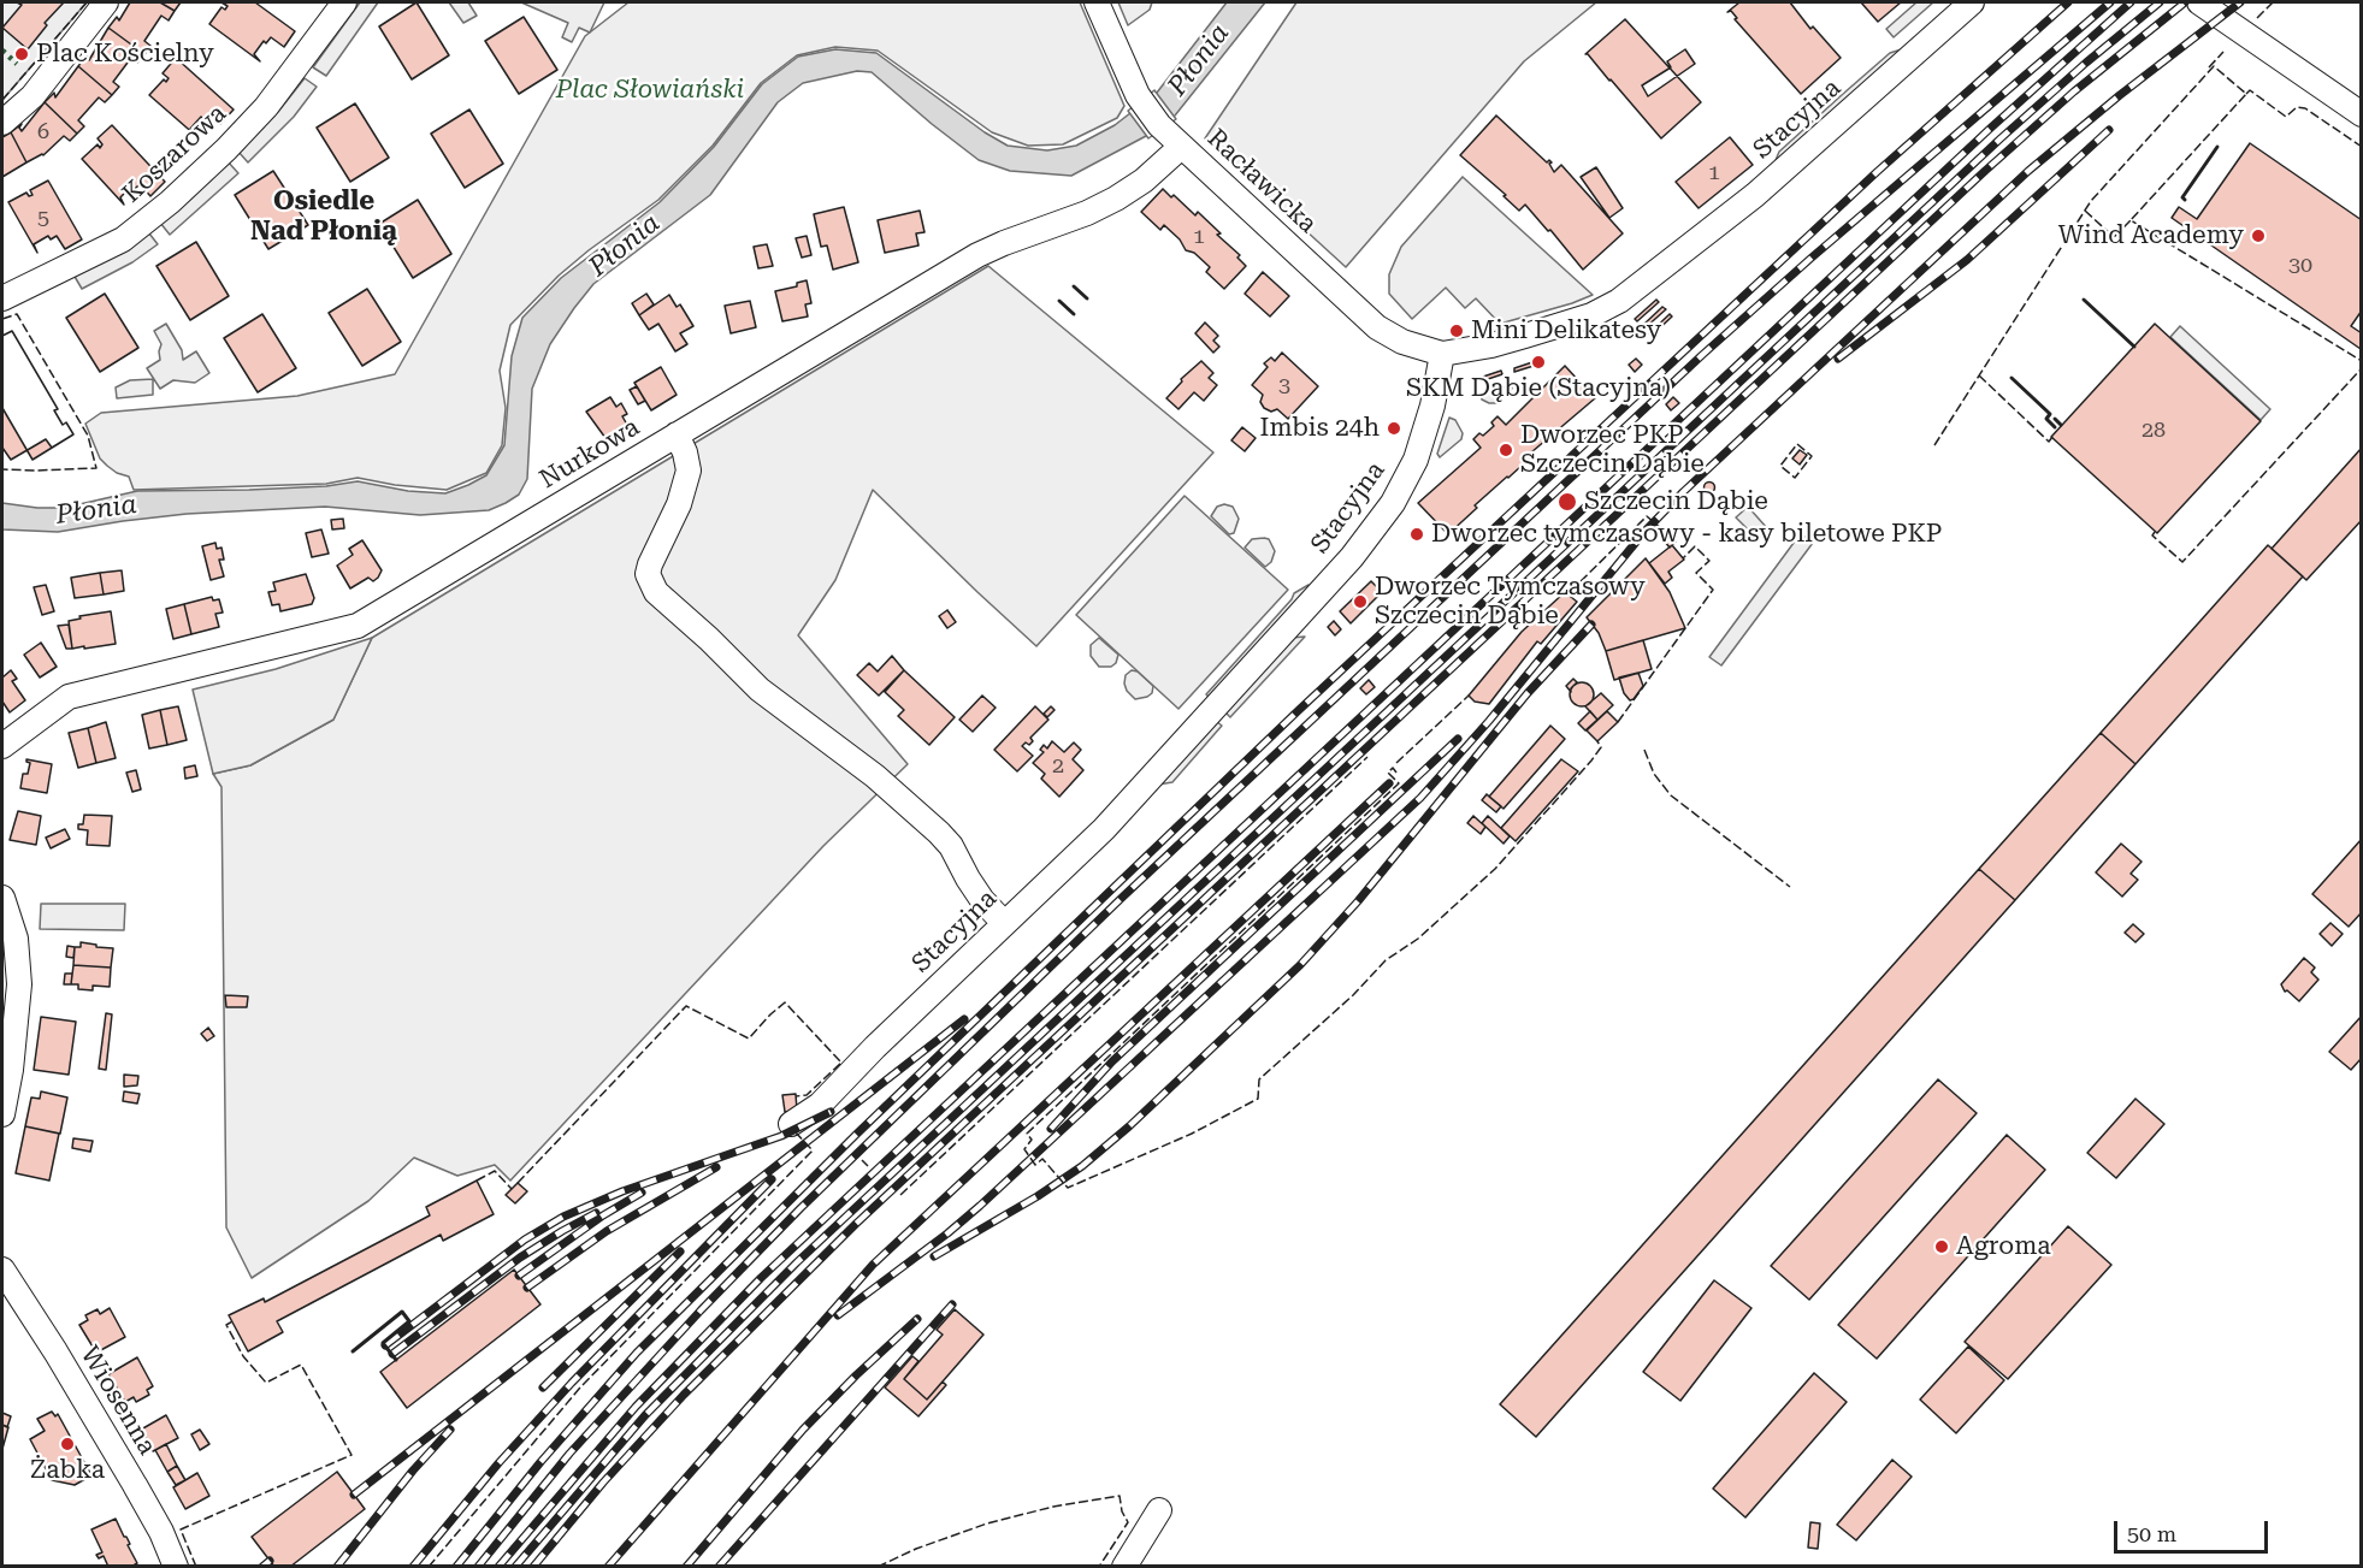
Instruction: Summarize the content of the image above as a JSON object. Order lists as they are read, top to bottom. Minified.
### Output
{"streets":{"street":["Stacyjna","Koszarowa","Racławicka","Nurkowa","Wiosenna"]},"crossings":[["Stacyjna","Racławicka"],["Racławicka","Nurkowa"]],"districts":["Osiedle Nad Płonią"],"water":["Płonia"],"parks":["Plac Słowiański"],"places":["Plac Kościelny","Wind Academy","Mini Delikatesy","SKM Dąbie (Stacyjna)","Imbis 24h","Dworzec PKP Szczecin Dąbie","Szczecin Dąbie","Dworzec tymczasowy - kasy biletowe PKP","Dworzec Tymczasowy Szczecin Dąbie","Agroma","Żabka"],"house_numbers":["6","1","5","1","30","3","28","2"],"scale_bar":"50 m"}
